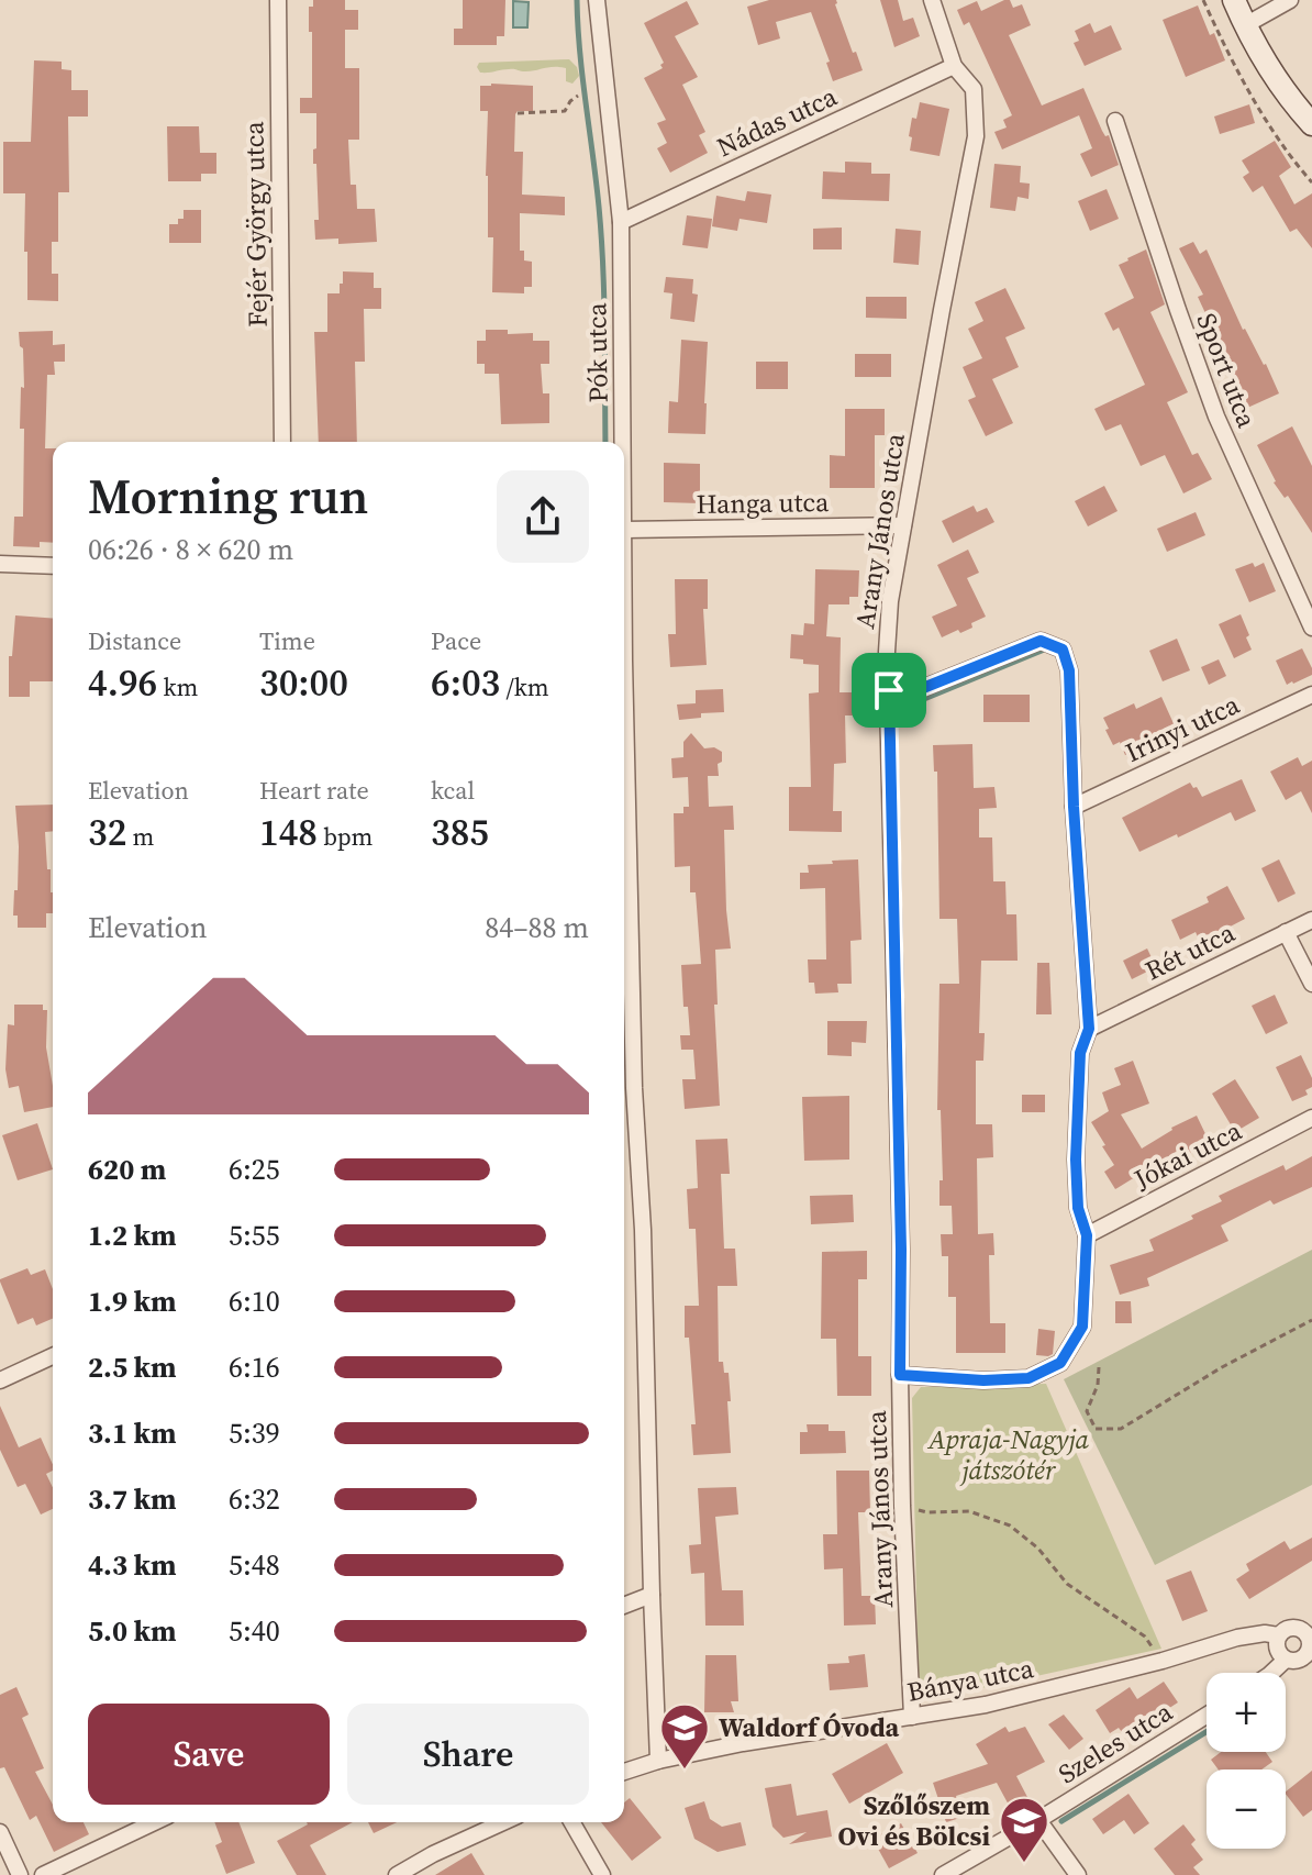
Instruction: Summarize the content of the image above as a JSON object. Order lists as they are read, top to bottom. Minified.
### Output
{"streets":{"street":["Nádas utca","Fejér György utca","Pók utca","Sport utca","Hanga utca","Arany János utca","Irinyi utca","Rét utca","Jókai utca","Bánya utca","Szeles utca"]},"crossings":[["Nádas utca","Pók utca"],["Nádas utca","Arany János utca"],["Pók utca","Bánya utca"],["Hanga utca","Arany János utca"],["Arany János utca","Bánya utca"]],"parks":["Apraja-Nagyja játszótér"],"places":{"school or university":["Waldorf Óvoda","Szőlőszem Ovi és Bölcsi"]},"page":{"heading":["Morning run","06:26 · 8 × 620 m"],"stats":[["Distance","4.96 km"],["Time","30:00"],["Pace","6:03 /km"],["Elevation","32 m"],["Heart rate","148 bpm"],["kcal","385"]],"chart":["Elevation","84–88 m"],"list":[{"name":"620 m","note":"6:25"},{"name":"1.2 km","note":"5:55"},{"name":"1.9 km","note":"6:10"},{"name":"2.5 km","note":"6:16"},{"name":"3.1 km","note":"5:39"},{"name":"3.7 km","note":"6:32"},{"name":"4.3 km","note":"5:48"},{"name":"5.0 km","note":"5:40"}],"map_buttons":["+","−"],"buttons":["Save","Share"]}}
